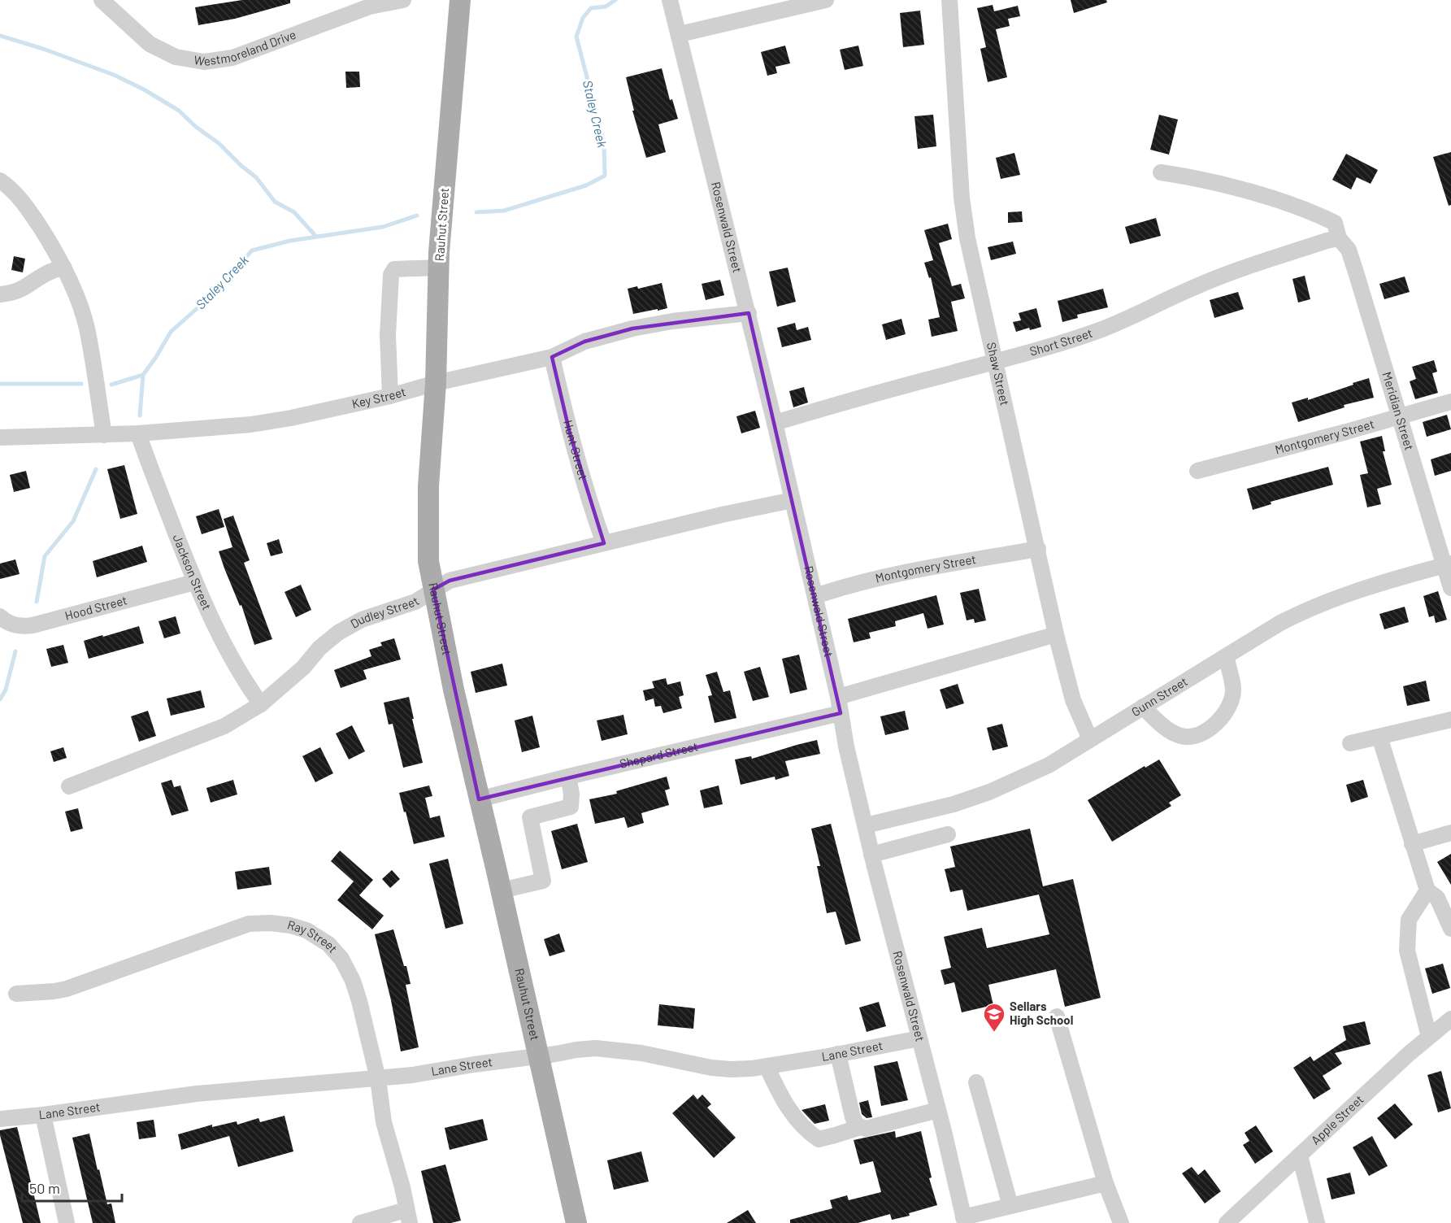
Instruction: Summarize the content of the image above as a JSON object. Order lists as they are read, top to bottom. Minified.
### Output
{"streets":{"main road":["Rauhut Street"],"street":["Westmoreland Drive","Rosenwald Street","Short Street","Shaw Street","Key Street","Meridian Street","Montgomery Street","Hunt Street","Jackson Street","Hood Street","Dudley Street","Gunn Street","Shepard Street","Ray Street","Lane Street","Apple Street"]},"crossings":[["Rauhut Street","Key Street"],["Rauhut Street","Dudley Street"],["Rauhut Street","Shepard Street"],["Rauhut Street","Lane Street"],["Rosenwald Street","Short Street"],["Rosenwald Street","Key Street"],["Rosenwald Street","Montgomery Street"],["Rosenwald Street","Dudley Street"],["Rosenwald Street","Gunn Street"],["Rosenwald Street","Shepard Street"],["Rosenwald Street","Lane Street"],["Short Street","Shaw Street"],["Short Street","Meridian Street"],["Shaw Street","Montgomery Street"],["Shaw Street","Gunn Street"],["Key Street","Hunt Street"],["Key Street","Jackson Street"],["Meridian Street","Montgomery Street"],["Meridian Street","Gunn Street"],["Hunt Street","Dudley Street"],["Jackson Street","Hood Street"],["Jackson Street","Dudley Street"],["Ray Street","Lane Street"]],"water":["Staley Creek"],"places":{"school or university":["Sellars High School"]},"scale_bar":"50 m"}
